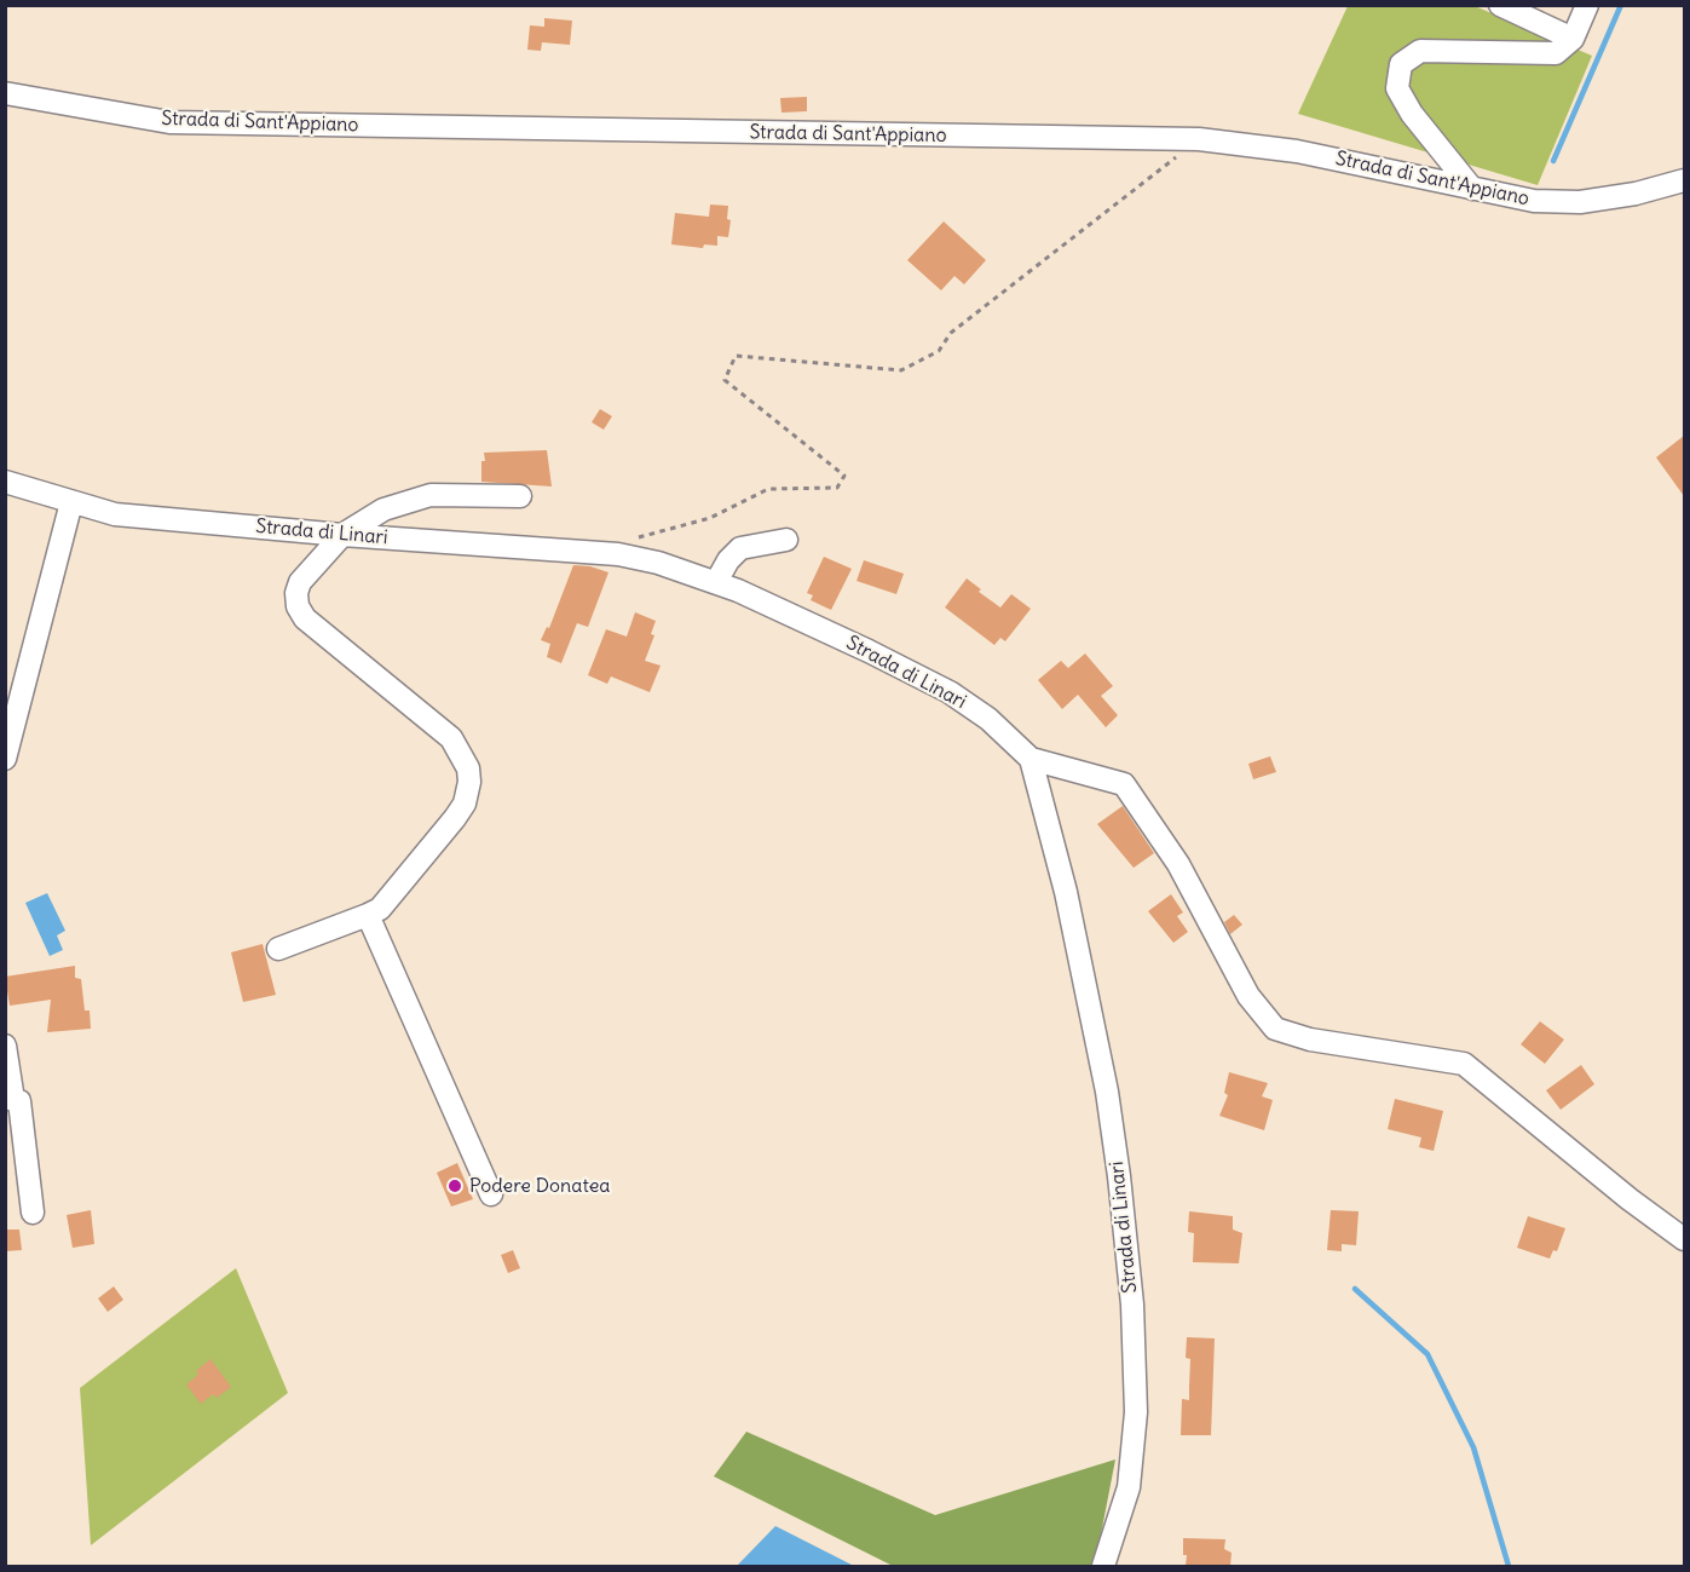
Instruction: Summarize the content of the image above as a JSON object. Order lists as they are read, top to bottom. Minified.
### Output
{"streets":{"street":["Strada di Sant'Appiano","Strada di Linari"]},"places":["Podere Donatea"]}
